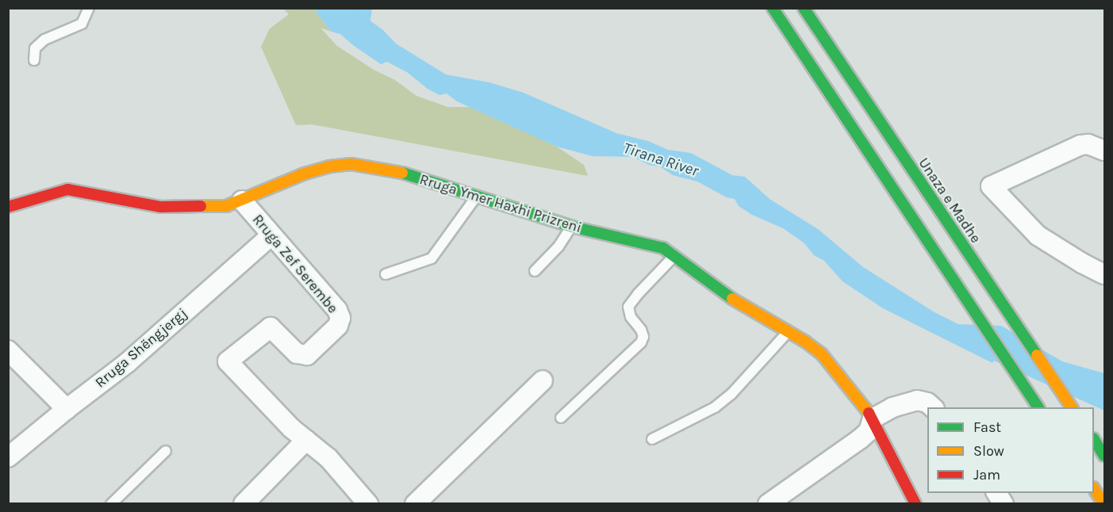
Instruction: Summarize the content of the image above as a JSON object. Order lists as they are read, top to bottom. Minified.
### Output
{"streets":{"main road":["Unaza e Madhe","Rruga Ymer Haxhi Prizreni"],"street":["Rruga Zef Serembe","Rruga Shëngjergj"]},"crossings":[["Rruga Ymer Haxhi Prizreni","Rruga Zef Serembe"],["Rruga Zef Serembe","Rruga Shëngjergj"]],"water":["Tirana River"],"legend":["Fast","Slow","Jam"]}
